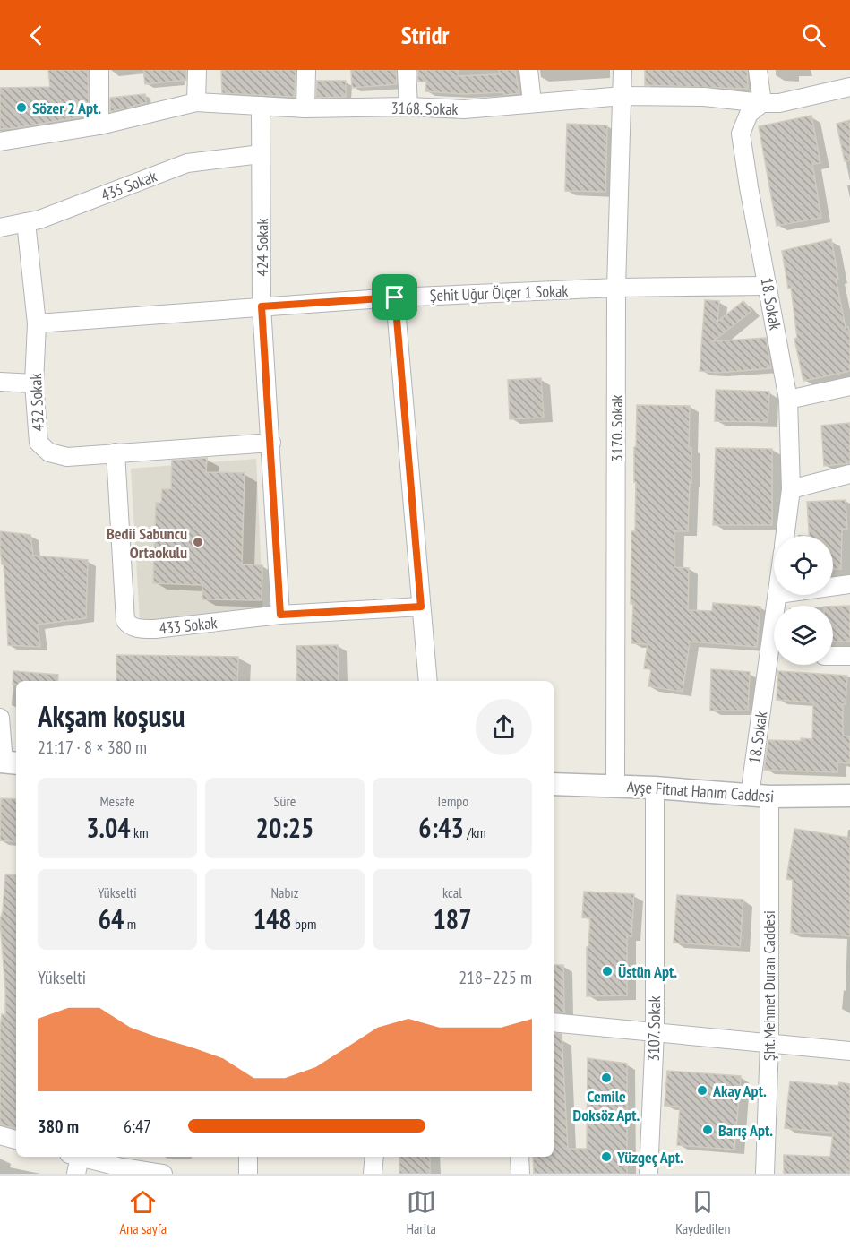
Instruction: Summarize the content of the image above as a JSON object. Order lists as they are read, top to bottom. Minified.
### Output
{"streets":{"street":["3168. Sokak","435 Sokak","424 Sokak","Şehit Uğur Ölçer 1 Sokak","18. Sokak","432 Sokak","3170. Sokak","433 Sokak","Ayşe Fitnat Hanım Caddesi","Şht.Mehmet Duran Caddesi","3107. Sokak"]},"crossings":[["3168. Sokak","424 Sokak"],["3168. Sokak","18. Sokak"],["3168. Sokak","3170. Sokak"],["435 Sokak","424 Sokak"],["435 Sokak","432 Sokak"],["424 Sokak","Şehit Uğur Ölçer 1 Sokak"],["424 Sokak","432 Sokak"],["424 Sokak","433 Sokak"],["Şehit Uğur Ölçer 1 Sokak","18. Sokak"],["Şehit Uğur Ölçer 1 Sokak","432 Sokak"],["Şehit Uğur Ölçer 1 Sokak","3170. Sokak"],["18. Sokak","Ayşe Fitnat Hanım Caddesi"],["18. Sokak","Şht.Mehmet Duran Caddesi"],["432 Sokak","433 Sokak"],["3170. Sokak","Ayşe Fitnat Hanım Caddesi"],["Ayşe Fitnat Hanım Caddesi","Şht.Mehmet Duran Caddesi"],["Ayşe Fitnat Hanım Caddesi","3107. Sokak"]],"places":["Sözer 2 Apt.","Bedii Sabuncu Ortaokulu","Üstün Apt.","Cemile Doksöz Apt.","Akay Apt.","Barış Apt.","Yüzgeç Apt."],"page":{"header":"Stridr","heading":["Akşam koşusu","21:17 · 8 × 380 m"],"stats":[["Mesafe","3.04 km"],["Süre","20:25"],["Tempo","6:43 /km"],["Yükselti","64 m"],["Nabız","148 bpm"],["kcal","187"]],"chart":["Yükselti","218–225 m"],"list":[{"name":"380 m","note":"6:47"}],"tabs":["Ana sayfa","Harita","Kaydedilen"]}}
